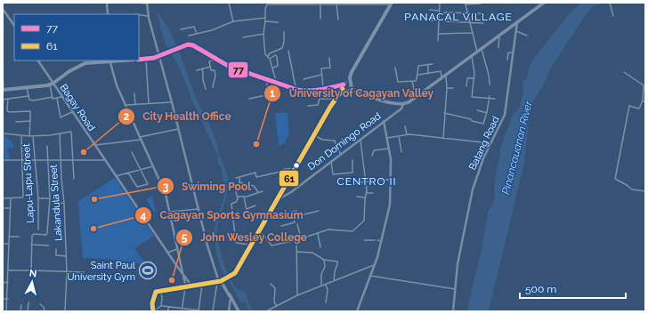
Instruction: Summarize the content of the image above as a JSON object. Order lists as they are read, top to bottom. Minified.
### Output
{"streets":{"main road":["Bagay Road","Don Domingo Road","Batang Road"],"street":["Lapu-Lapu Street","Lakandula Street"]},"districts":["PANACAL VILLAGE","CENTRO II"],"water":["Pinancauanan River"],"places":{"other":["University of Cagayan Valley","City Health Office","Swiming Pool","Cagayan Sports Gymnasium","John Wesley College"],"sports":["Saint Paul University Gym"]},"lines":["transit line 77","transit line 61"],"legend":["77","61"],"scale_bar":"500 m","north":"top"}
